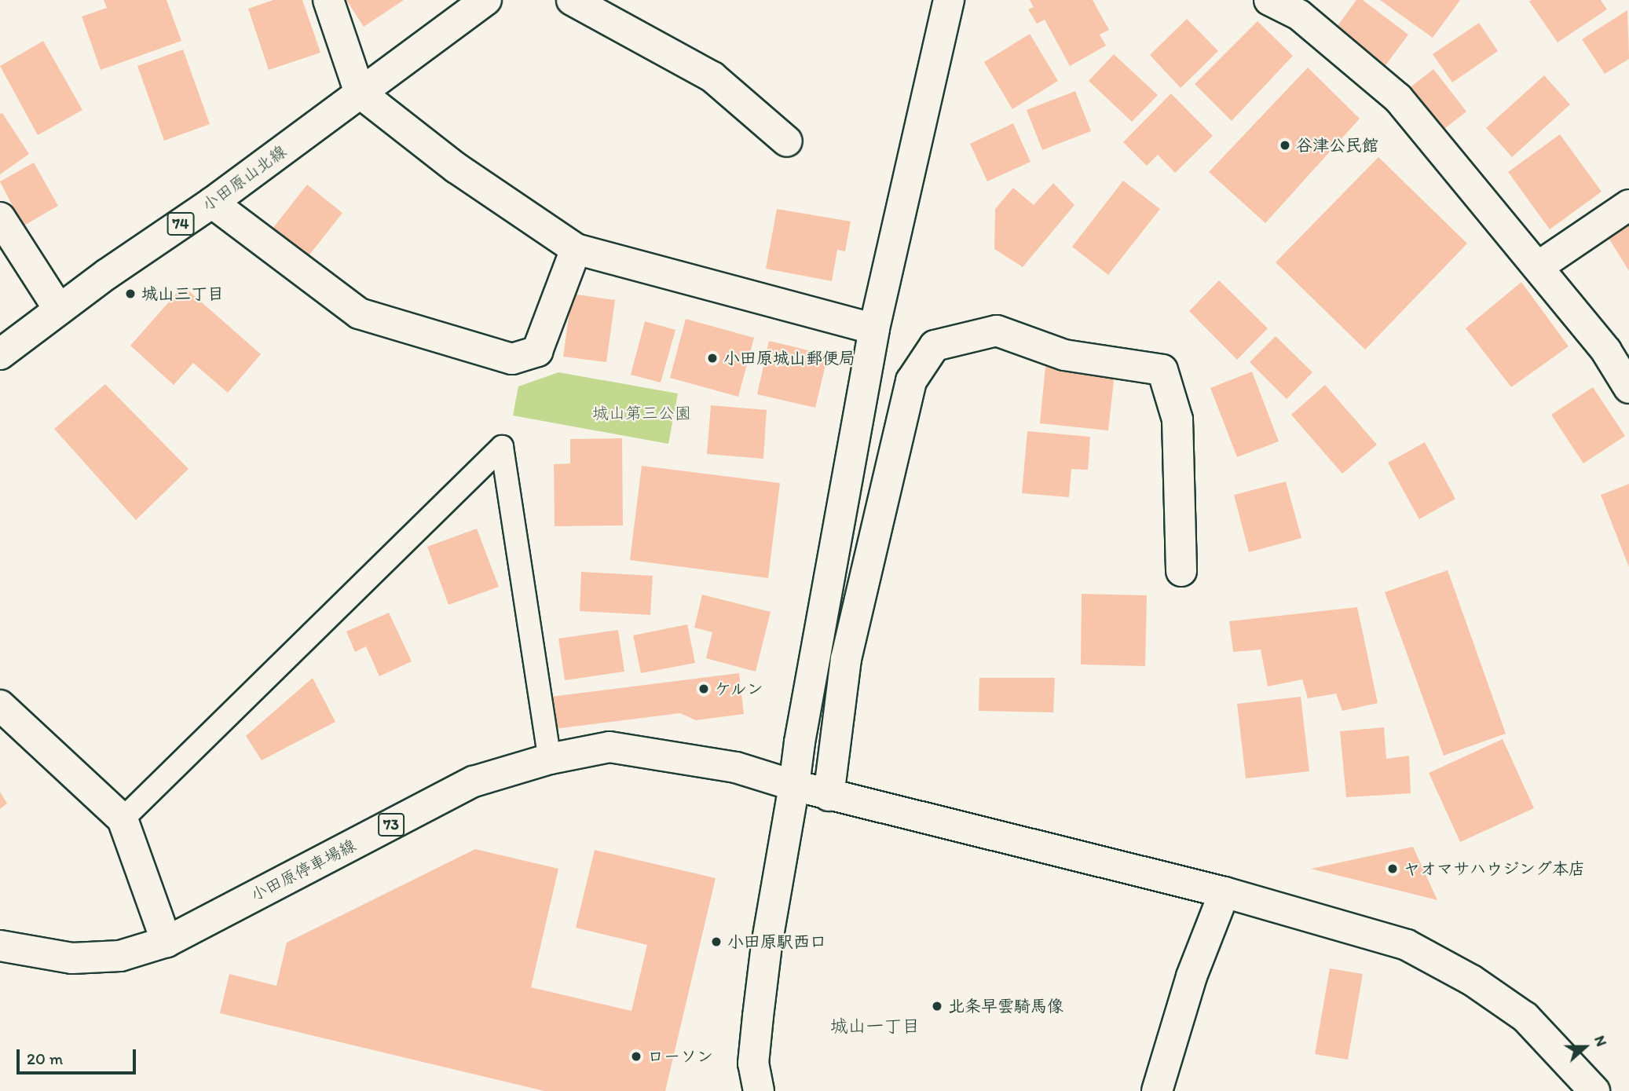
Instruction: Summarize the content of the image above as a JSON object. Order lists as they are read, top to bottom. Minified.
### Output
{"streets":{"street":["小田原山北線","74","73","小田原停車場線"]},"districts":["城山一丁目"],"parks":["城山第三公園"],"places":["谷津公民館","城山三丁目","小田原城山郵便局","ケルン","ヤオマサハウジング本店","小田原駅西口","北条早雲騎馬像","ローソン"],"scale_bar":"20 m","north":"right"}
